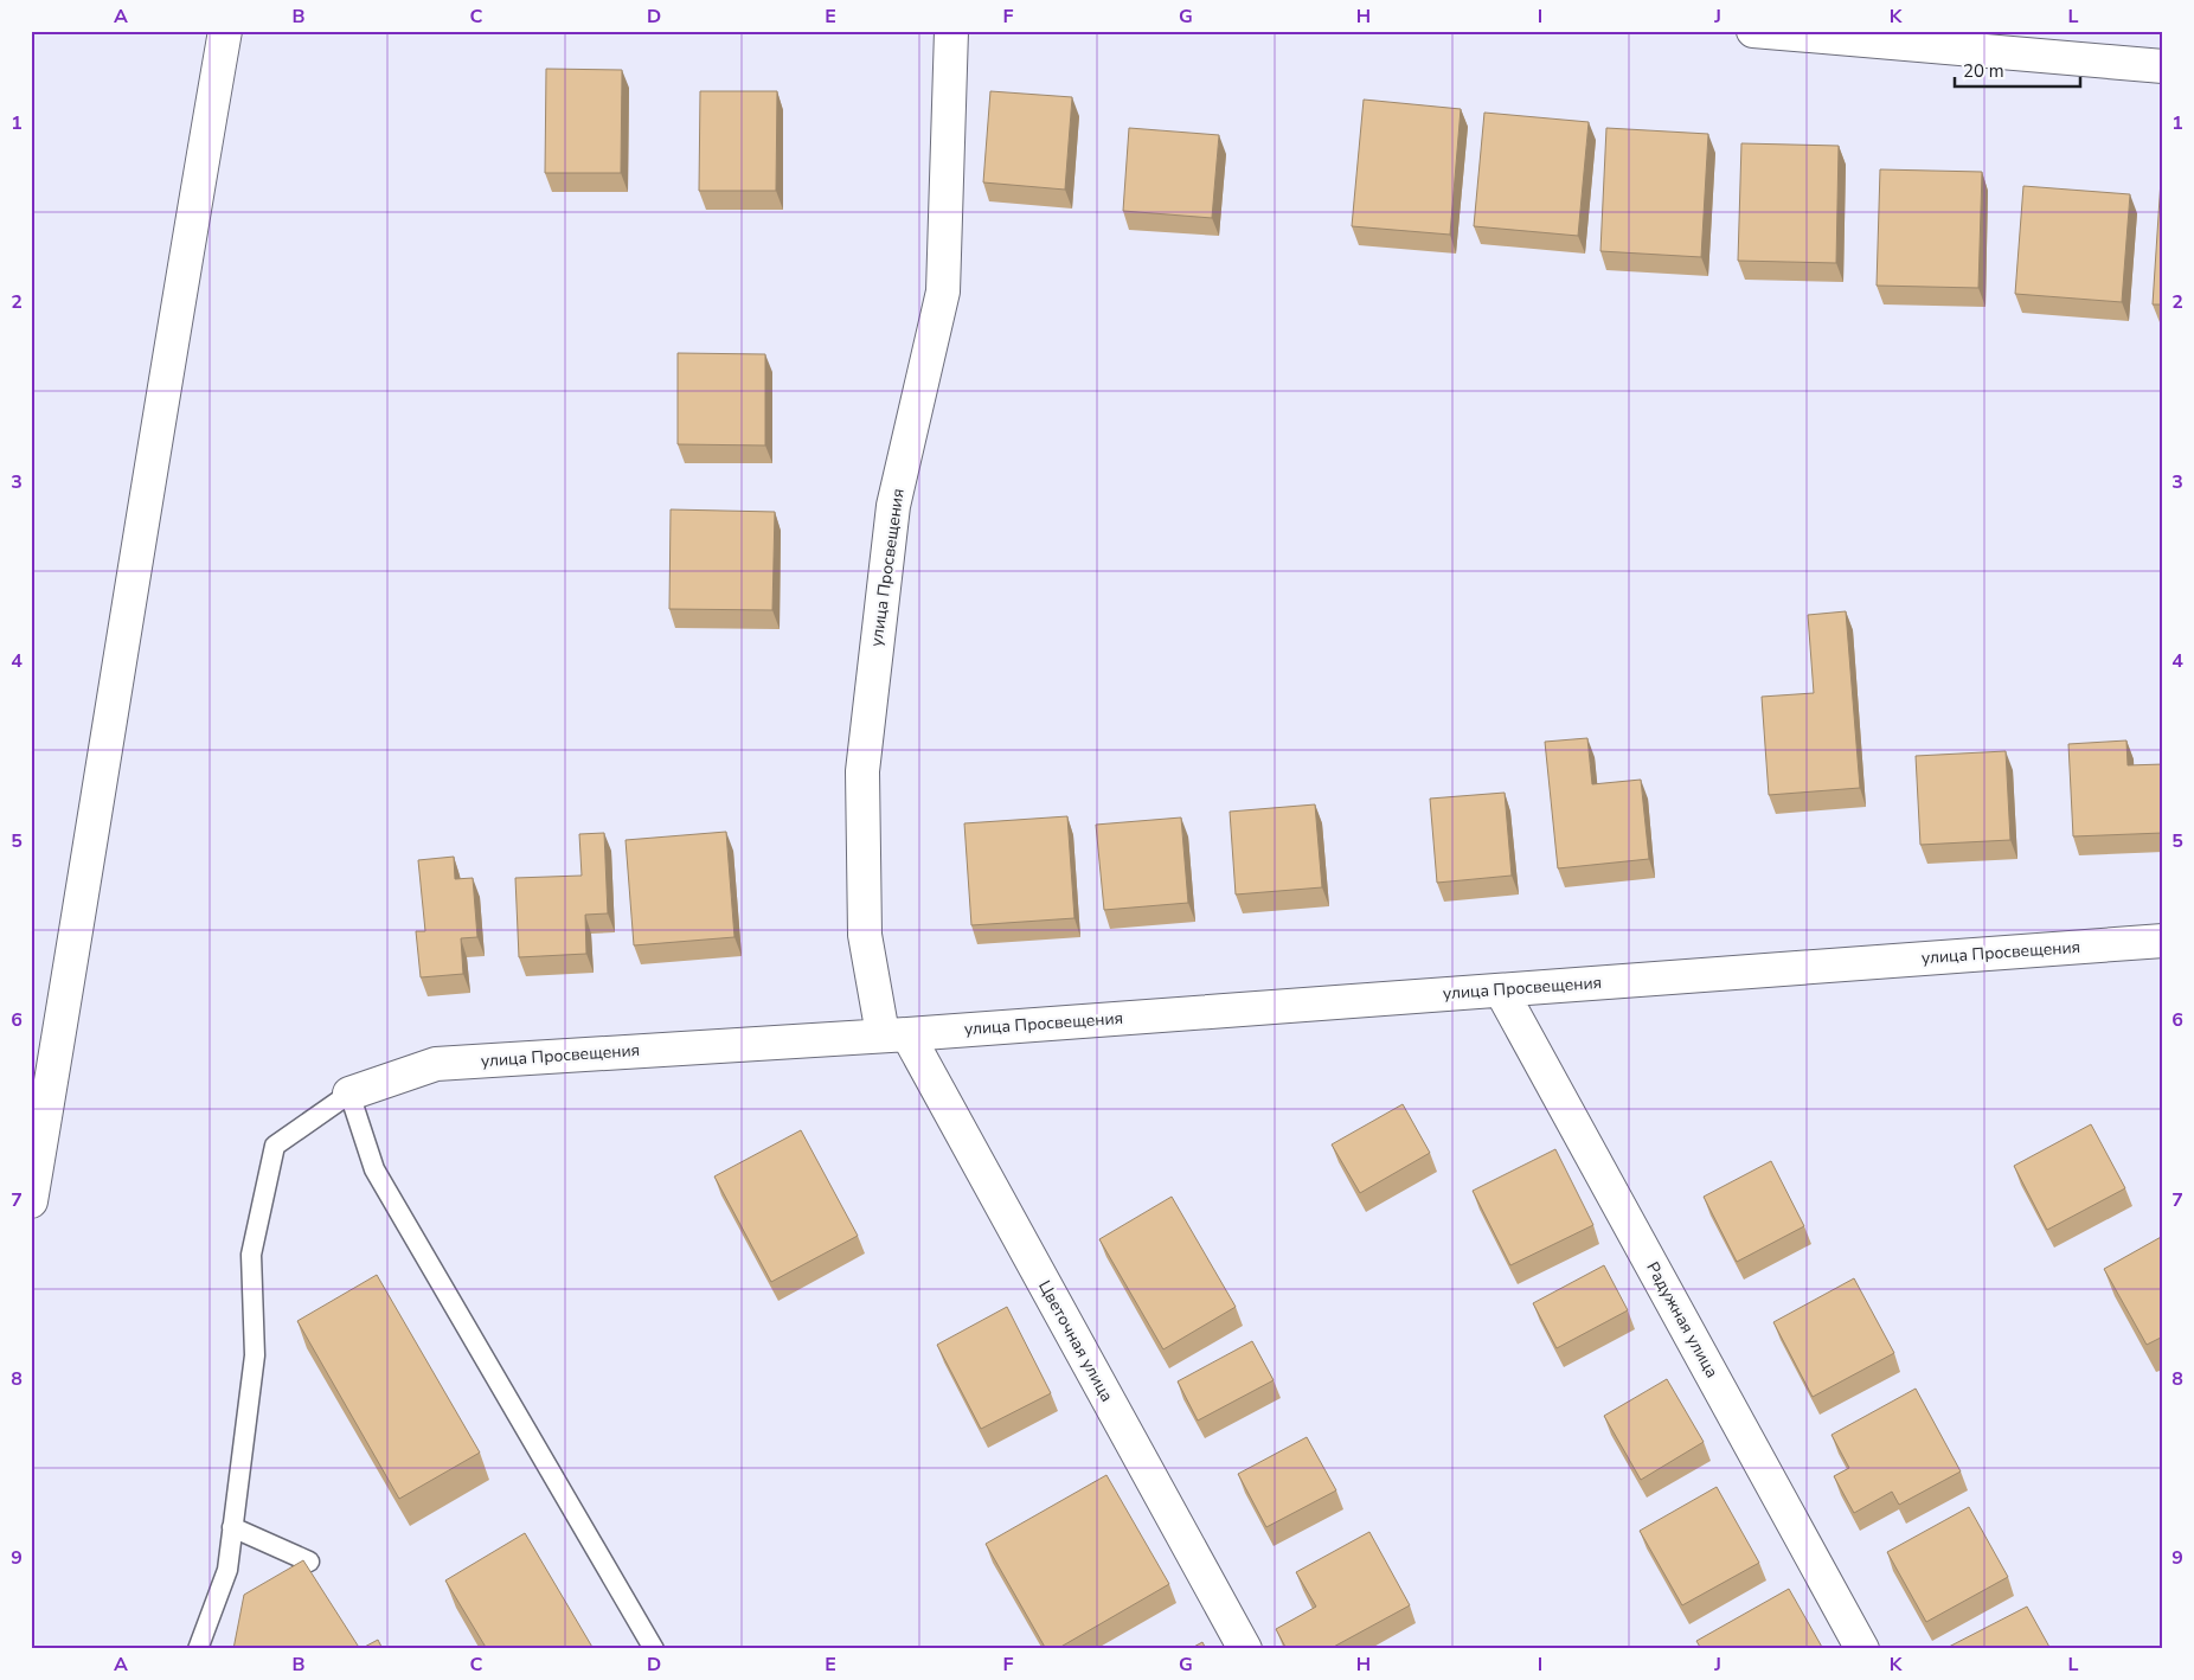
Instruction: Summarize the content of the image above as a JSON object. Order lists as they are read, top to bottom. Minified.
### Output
{"streets":{"street":["улица Просвещения","Радужная улица","Цветочная улица"]},"crossings":[["улица Просвещения","Радужная улица"],["улица Просвещения","Цветочная улица"]],"scale_bar":"20 m","grid":{"columns":["A","B","C","D","E","F","G","H","I","J","K","L"],"rows":["1","2","3","4","5","6","7","8","9"]}}
